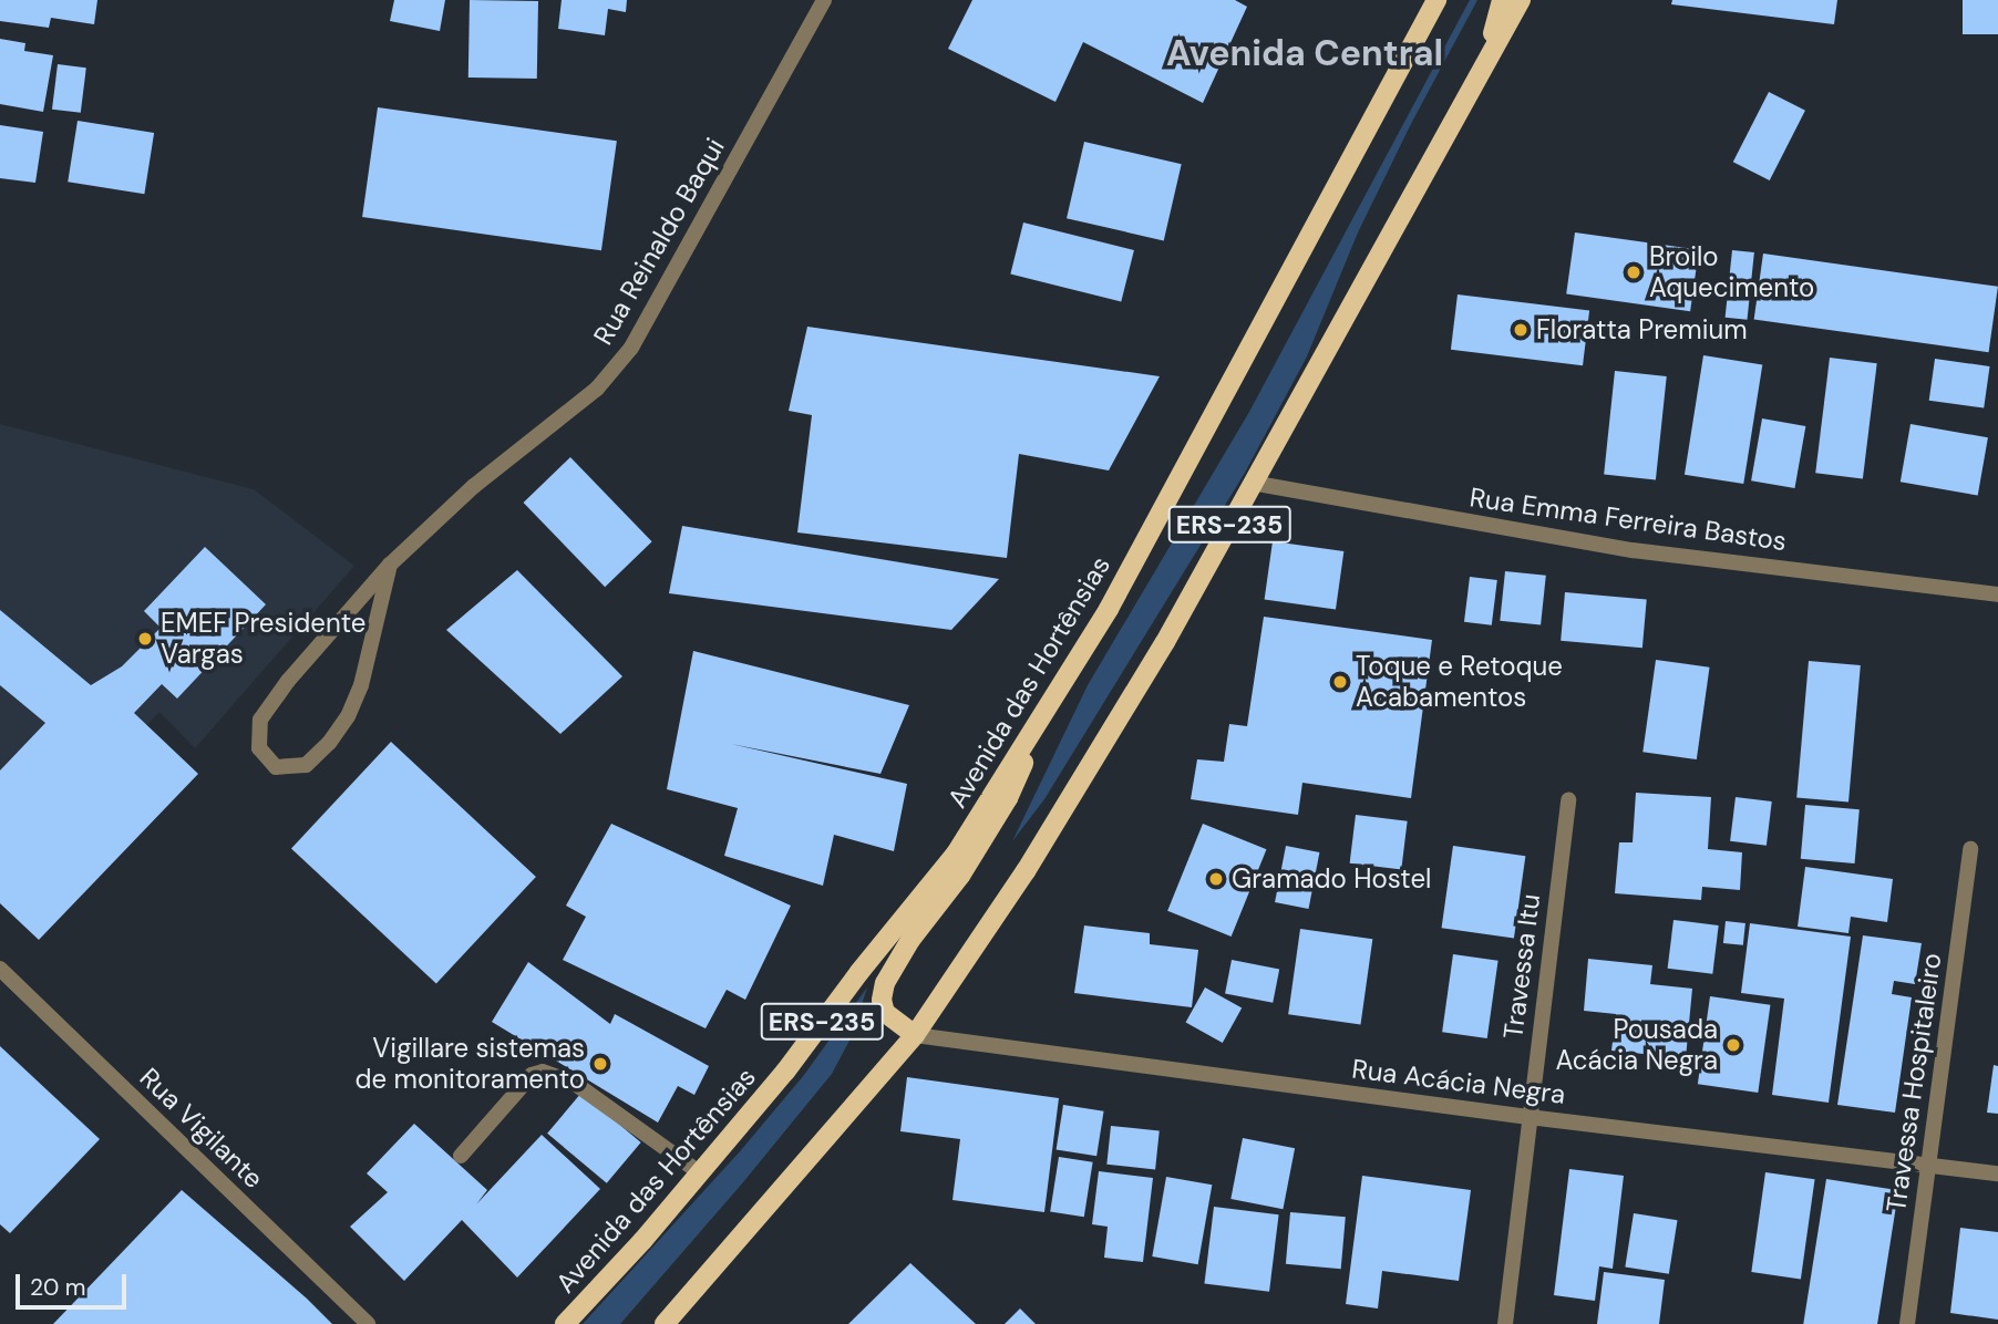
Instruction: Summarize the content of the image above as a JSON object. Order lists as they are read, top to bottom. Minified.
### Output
{"streets":{"main road":["ERS-235","Avenida das Hortênsias"],"street":["Rua Reinaldo Baqui","Rua Emma Ferreira Bastos","Travessa Itu","Rua Acácia Negra","Travessa Hospitaleiro","Rua Vigilante"]},"crossings":[["Rua Emma Ferreira Bastos","ERS-235"],["ERS-235","Rua Acácia Negra"],["Travessa Itu","Rua Acácia Negra"],["Rua Acácia Negra","Travessa Hospitaleiro"]],"districts":["Avenida Central"],"places":["Broilo Aquecimento","Floratta Premium","EMEF Presidente Vargas","Toque e Retoque Acabamentos","Gramado Hostel","Pousada Acácia Negra","Vigillare sistemas de monitoramento"],"scale_bar":"20 m"}
